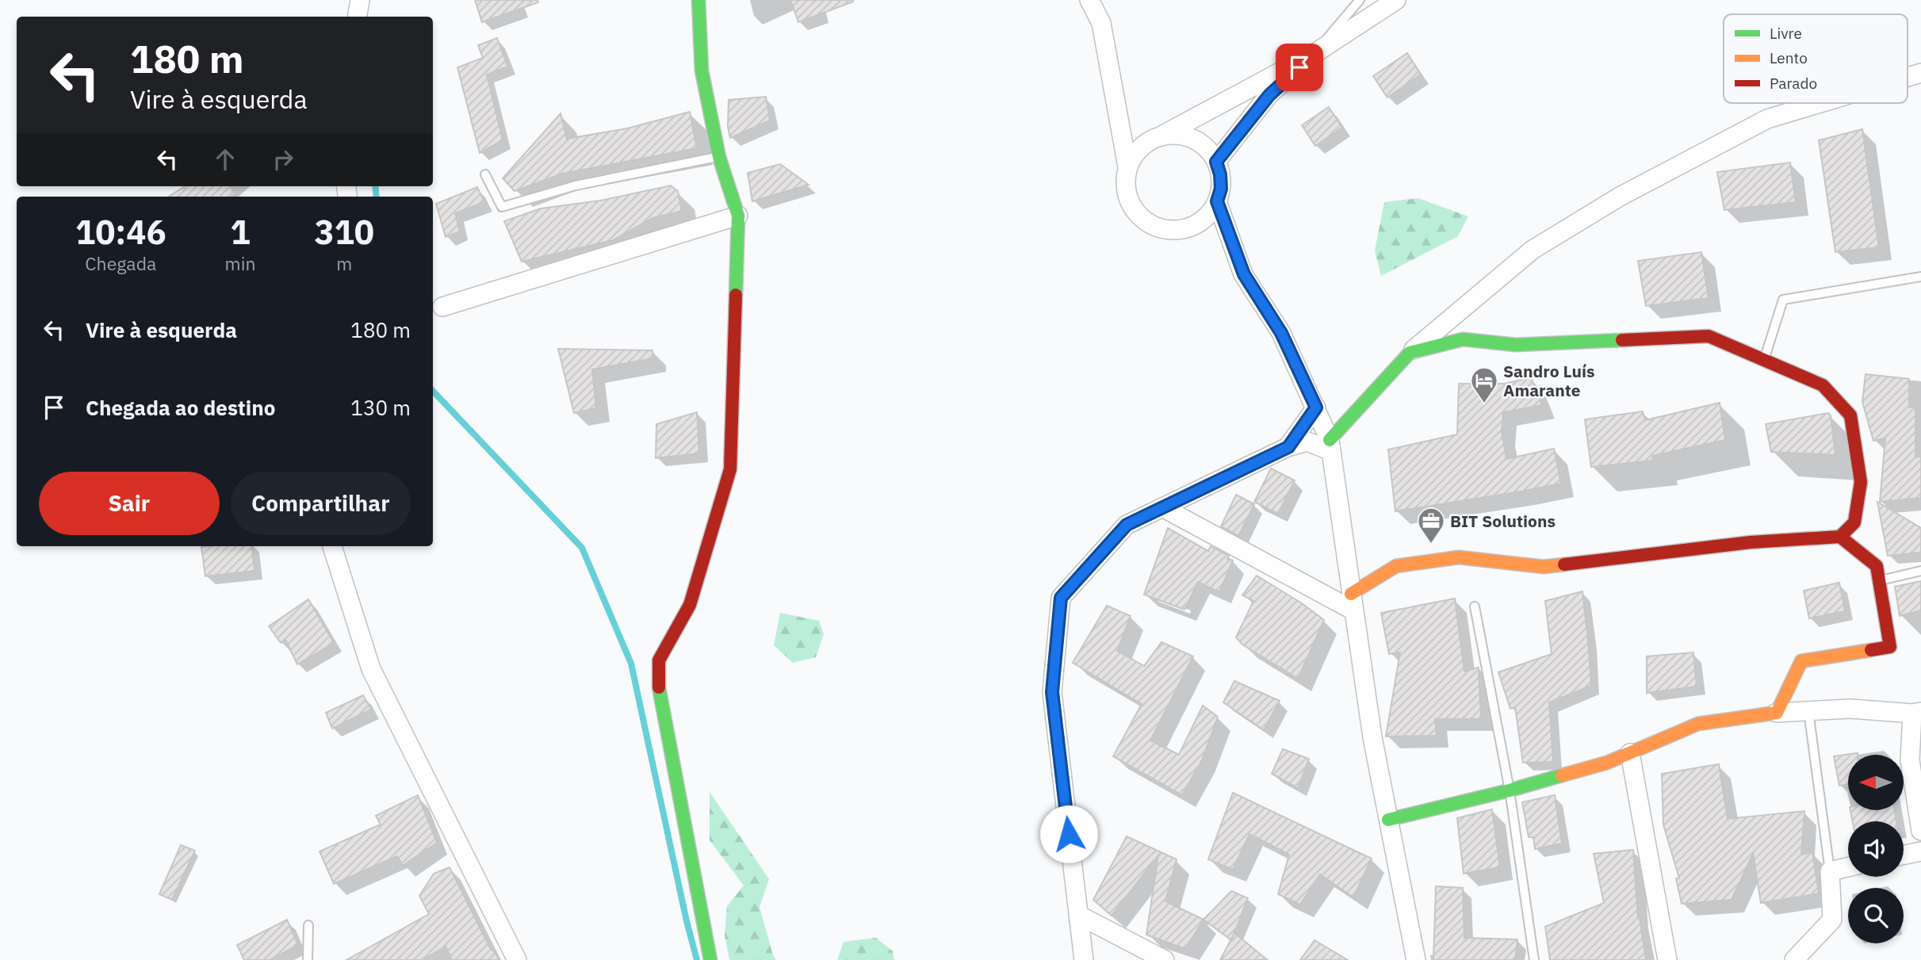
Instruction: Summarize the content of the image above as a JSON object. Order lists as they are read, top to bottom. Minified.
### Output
{"places":{"hotel":["Sandro Luís Amarante"],"office":["BIT Solutions"]},"legend":["Livre","Lento","Parado"],"north":"left","page":{"turn":["180 m","Vire à esquerda"],"eta":["10:46","Chegada","1","min","310","m"],"list":[{"name":"Vire à esquerda","value":"180 m"},{"name":"Chegada ao destino","value":"130 m"}],"buttons":["Sair","Compartilhar"]}}
